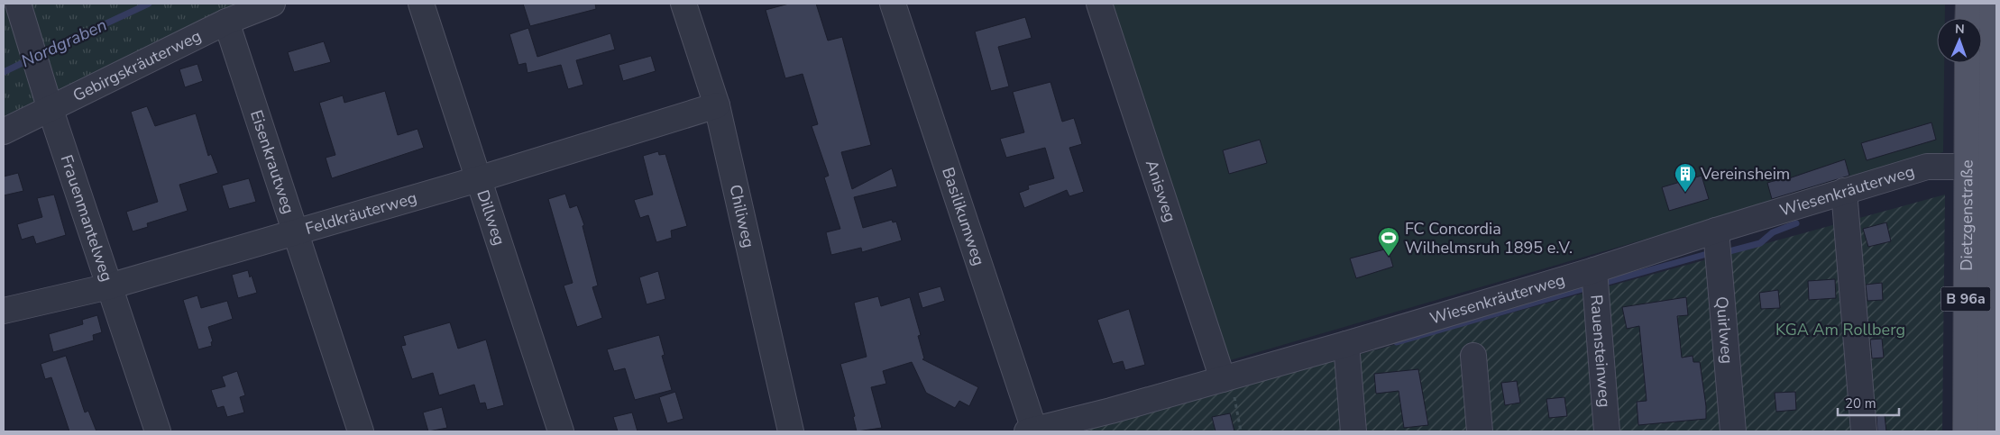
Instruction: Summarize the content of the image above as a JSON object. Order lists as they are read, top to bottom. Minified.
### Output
{"streets":{"main road":["Dietzgenstraße","B 96a"],"lane":["Gebirgskräuterweg","Eisenkrautweg","Anisweg","Wiesenkräuterweg","Feldkräuterweg","Chiliweg","Basilikumweg","Frauenmantelweg","Dillweg","Quirlweg","Rauensteinweg"]},"crossings":[["Gebirgskräuterweg","Eisenkrautweg"],["Gebirgskräuterweg","Frauenmantelweg"],["Eisenkrautweg","Feldkräuterweg"],["Anisweg","Wiesenkräuterweg"],["Wiesenkräuterweg","Dietzgenstraße"],["Wiesenkräuterweg","Basilikumweg"],["Wiesenkräuterweg","Quirlweg"],["Wiesenkräuterweg","Rauensteinweg"],["Feldkräuterweg","Chiliweg"],["Feldkräuterweg","Frauenmantelweg"],["Feldkräuterweg","Dillweg"]],"water":["Nordgraben"],"parks":["KGA Am Rollberg"],"places":{"building":["Vereinsheim"],"sports":["FC Concordia Wilhelmsruh 1895 e.V."]},"scale_bar":"20 m","north":"top"}
